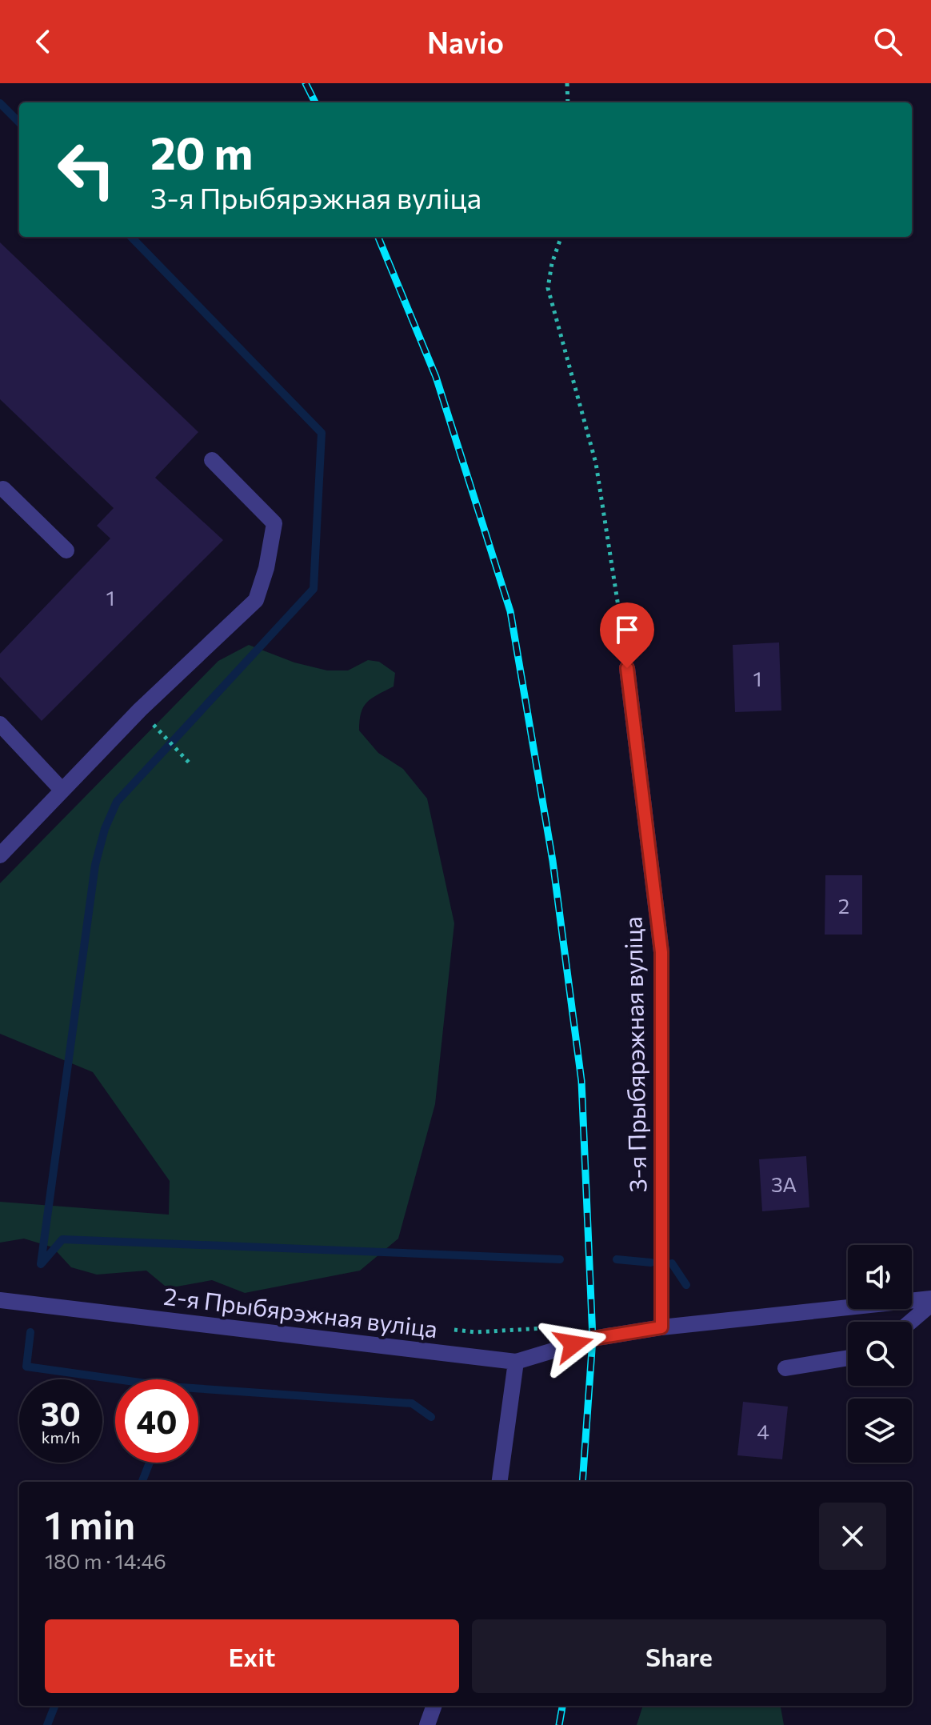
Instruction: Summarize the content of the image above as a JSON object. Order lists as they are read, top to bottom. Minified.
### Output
{"streets":{"street":["3-я Прыбярэжная вуліца","2-я Прыбярэжная вуліца"]},"crossings":[["3-я Прыбярэжная вуліца","2-я Прыбярэжная вуліца"]],"house_numbers":["1","1","2","3А","4"],"page":{"header":"Navio","turn":["20 m","3-я Прыбярэжная вуліца"],"speed":"30 km/h","limit":"40","heading":["1 min","180 m · 14:46"],"buttons":["Exit","Share"]}}
